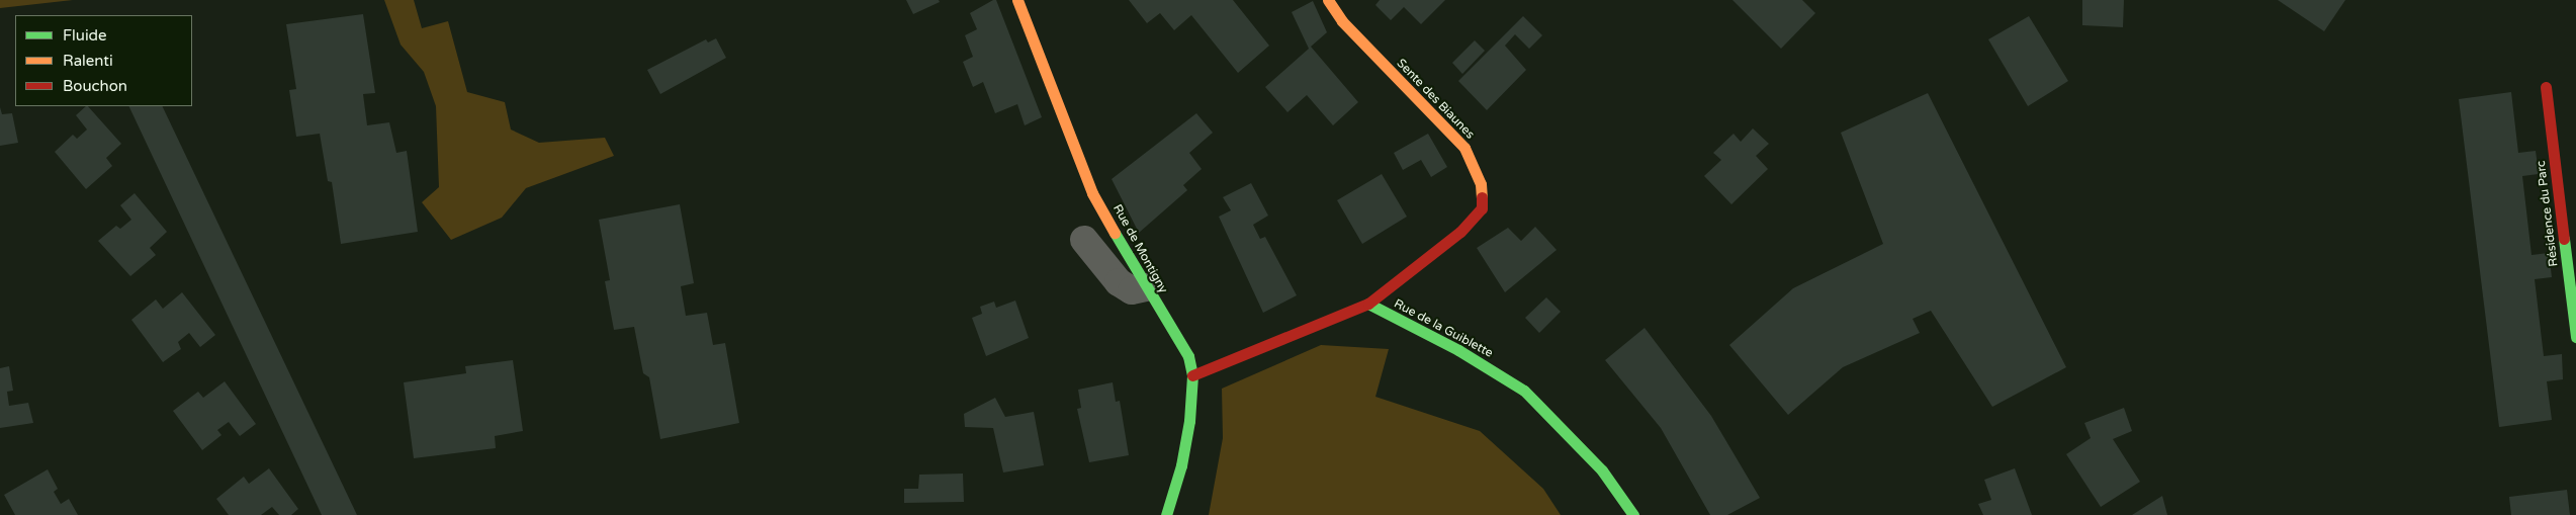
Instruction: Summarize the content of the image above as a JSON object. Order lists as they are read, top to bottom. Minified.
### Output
{"streets":{"street":["Sente des Biaunes","Résidence du Parc","Rue de Montigny","Rue de la Guiblette"]},"crossings":[["Sente des Biaunes","Rue de la Guiblette"]],"legend":["Fluide","Ralenti","Bouchon"]}
